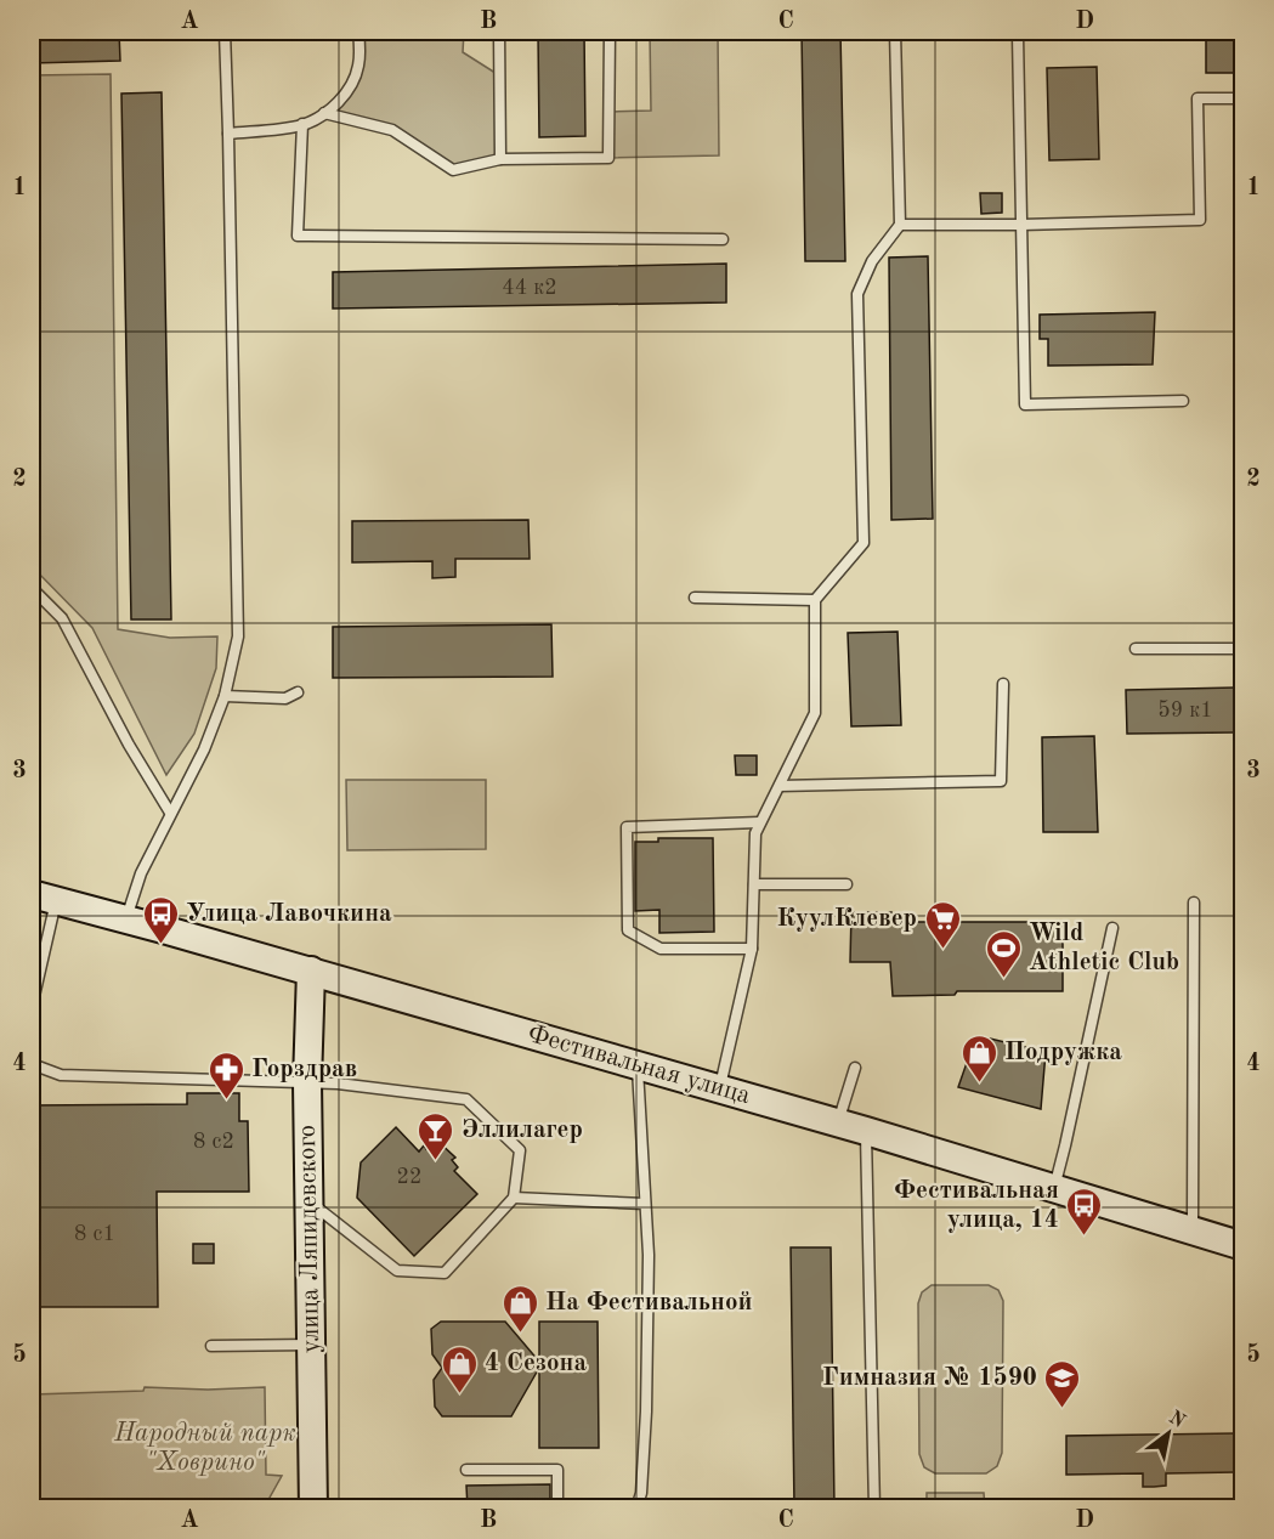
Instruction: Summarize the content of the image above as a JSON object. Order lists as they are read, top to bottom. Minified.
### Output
{"streets":{"street":["Фестивальная улица","улица Ляпидевского"]},"crossings":[["Фестивальная улица","улица Ляпидевского"]],"parks":["Народный парк \"Ховрино\""],"places":{"bus stop":["Улица Лавочкина","Фестивальная улица, 14"],"supermarket":["КуулКлевер"],"sports":["Wild Athletic Club"],"shop":["Подружка","На Фестивальной","4 Сезона"],"pharmacy":["Горздрав"],"bar":["Эллилагер"],"school or university":["Гимназия № 1590"]},"house_numbers":["44 к2","59 к1","8 с2","22","8 с1"],"north":"top right","grid":{"columns":["A","B","C","D"],"rows":["1","2","3","4","5"]}}
